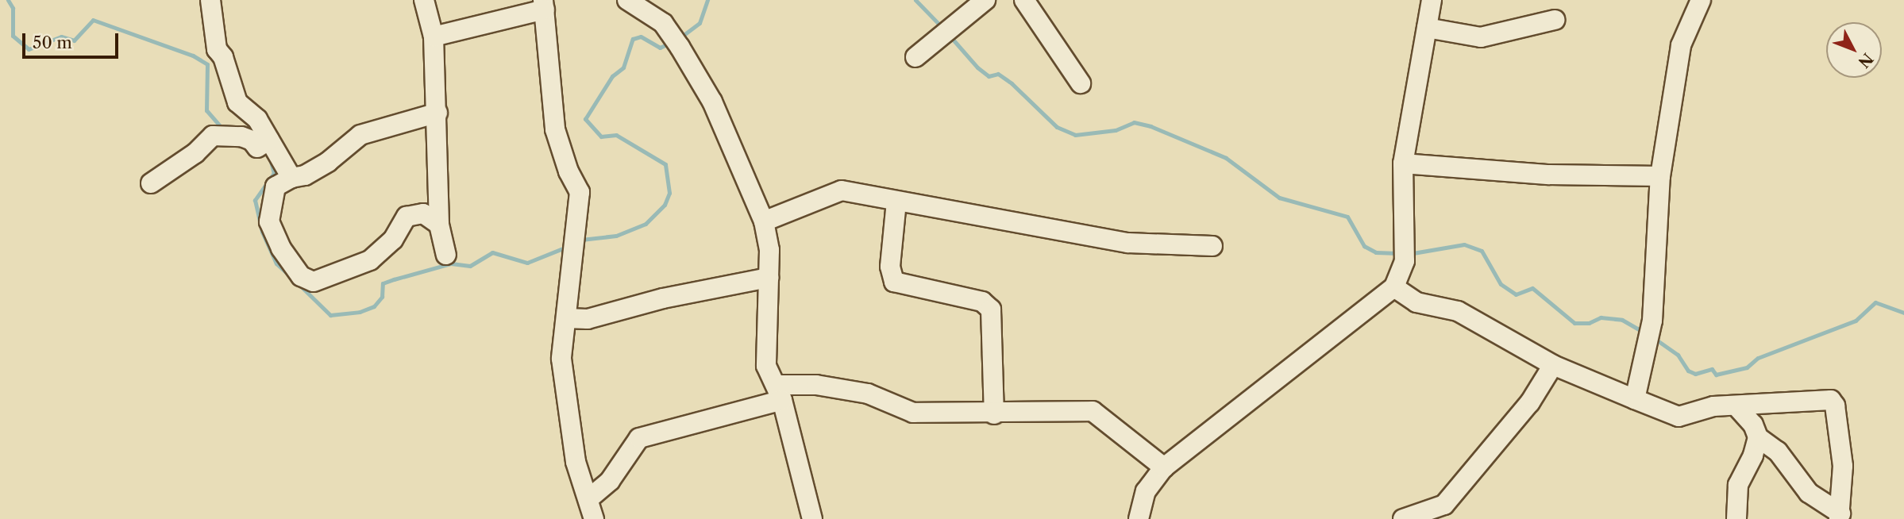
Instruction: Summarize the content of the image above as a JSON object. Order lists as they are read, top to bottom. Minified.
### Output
{"scale_bar":"50 m","north":"bottom right"}
